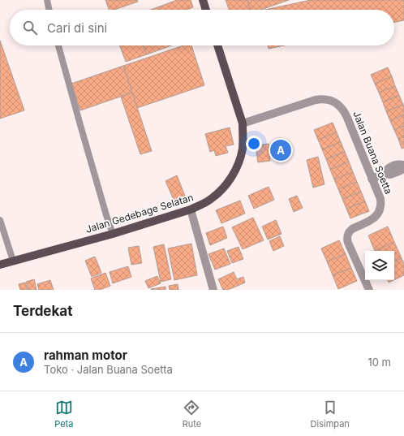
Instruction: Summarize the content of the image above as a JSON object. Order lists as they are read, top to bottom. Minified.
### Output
{"streets":{"main road":["Jalan Gedebage Selatan"],"street":["Jalan Buana Soetta"]},"crossings":[["Jalan Buana Soetta","Jalan Gedebage Selatan"]],"page":{"search":"Cari di sini","pins":"A","heading":"Terdekat","list":[{"mark":"A","name":"rahman motor","note":"Toko · Jalan Buana Soetta","value":"10 m"}],"nav":["Peta","Rute","Disimpan"]}}
